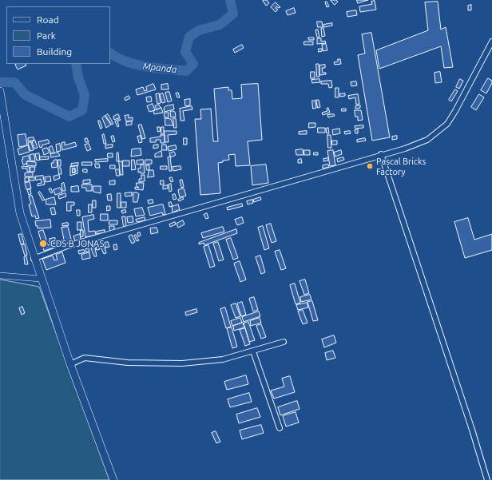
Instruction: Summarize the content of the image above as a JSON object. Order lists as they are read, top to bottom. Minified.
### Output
{"water":["Mpanda"],"places":["Pascal Bricks Factory","CDS B JONAS"],"legend":["Road","Park","Building"]}
